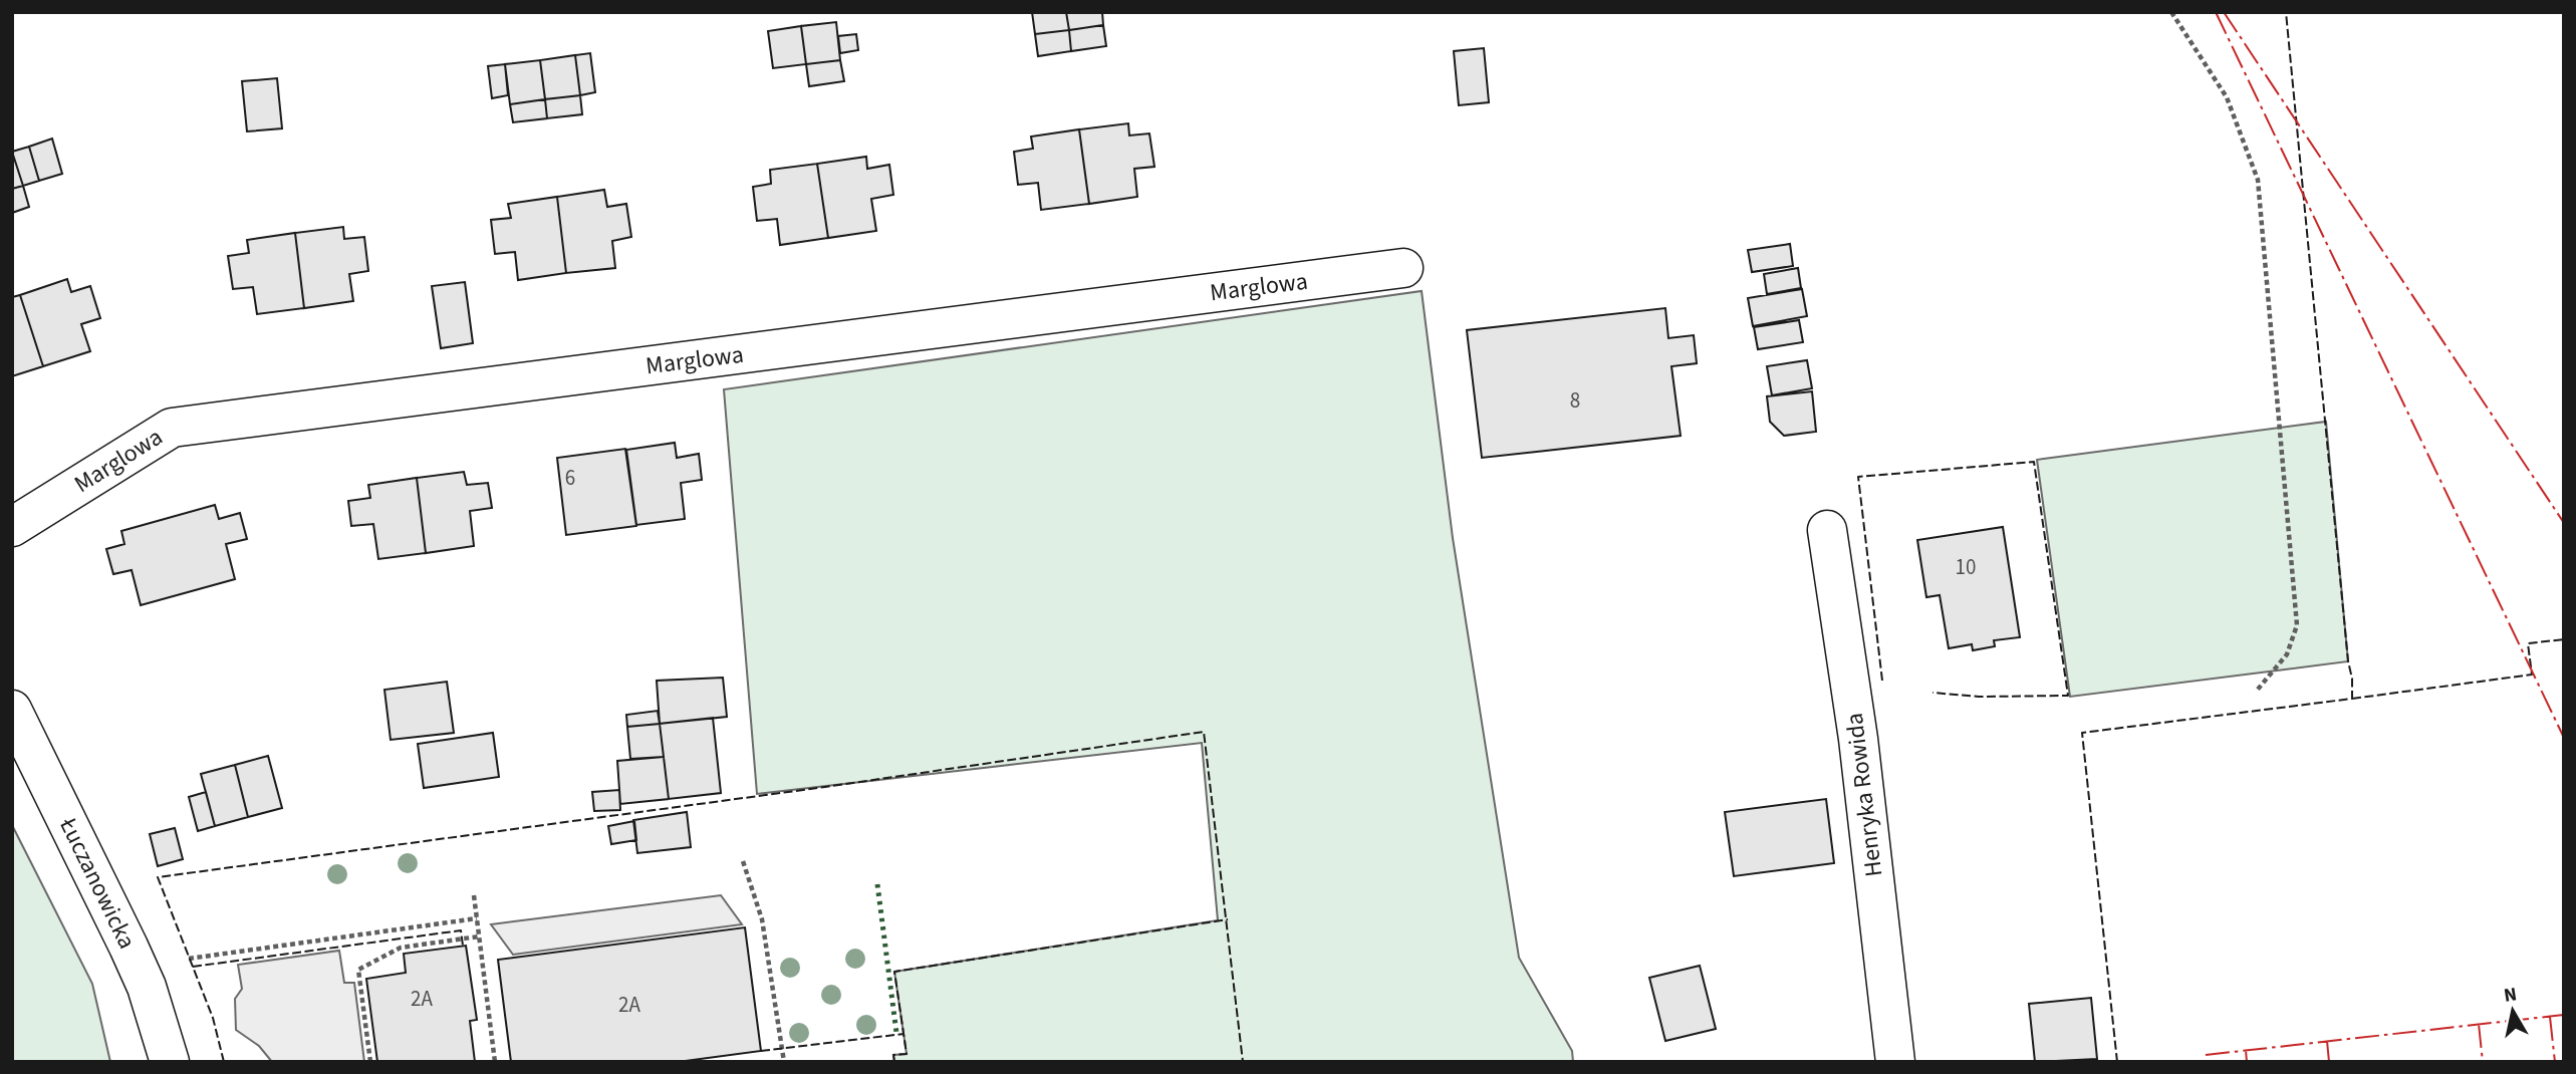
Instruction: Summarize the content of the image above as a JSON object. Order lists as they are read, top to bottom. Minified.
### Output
{"streets":{"street":["Marglowa","Henryka Rowida","Łuczanowicka"]},"house_numbers":["8","6","10","2A","2A"],"north":"top"}
